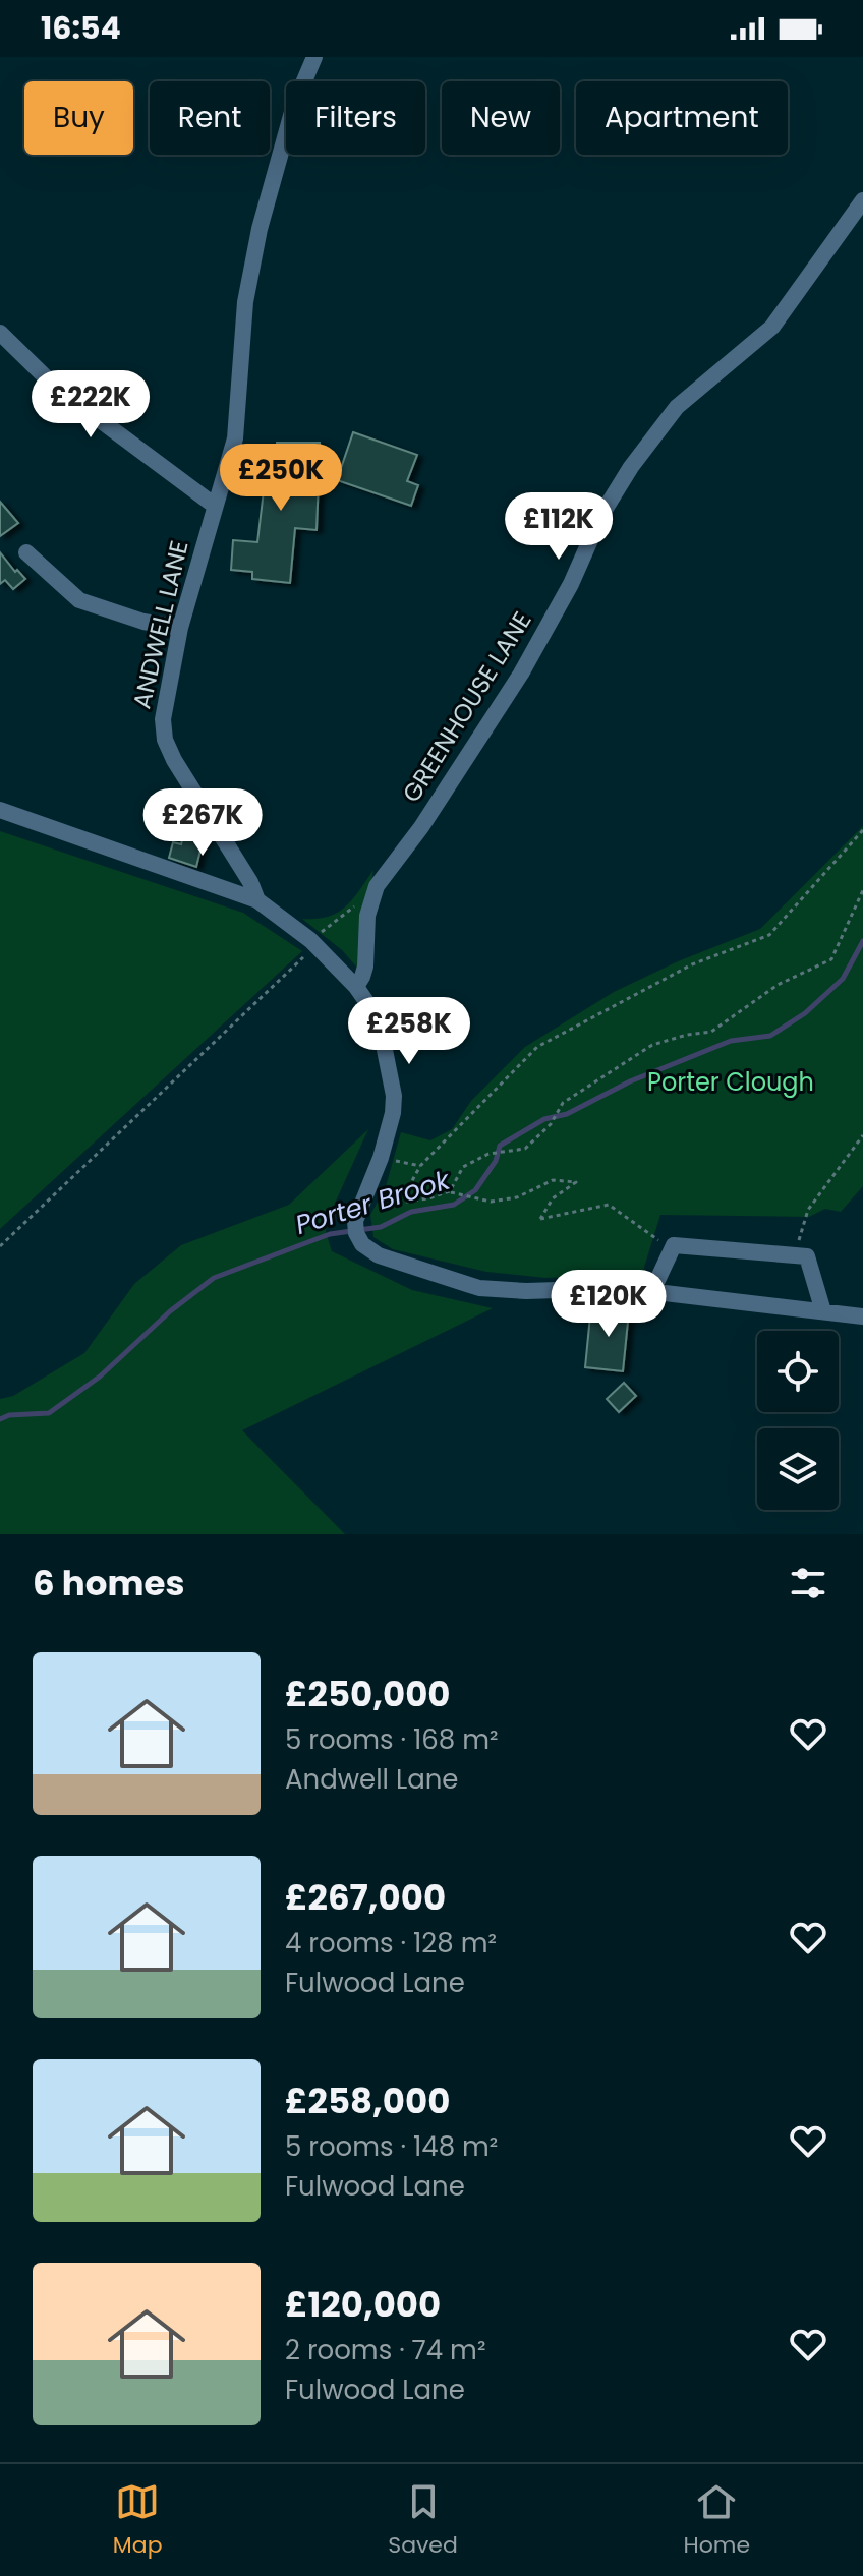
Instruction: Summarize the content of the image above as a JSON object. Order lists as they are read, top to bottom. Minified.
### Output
{"streets":{"street":["ANDWELL LANE","GREENHOUSE LANE"]},"water":["Porter Brook"],"parks":["Porter Clough"],"page":{"status":"16:54","chip":["Buy","Rent","Filters","New","Apartment"],"price":["£222K","£250K","£112K","£267K","£258K","£120K"],"heading":"6 homes","list":[{"name":"£250,000","note":"5 rooms · 168 m² · Andwell Lane"},{"name":"£267,000","note":"4 rooms · 128 m² · Fulwood Lane"},{"name":"£258,000","note":"5 rooms · 148 m² · Fulwood Lane"},{"name":"£120,000","note":"2 rooms · 74 m² · Fulwood Lane"}],"tabs":["Map","Saved","Home"]}}
